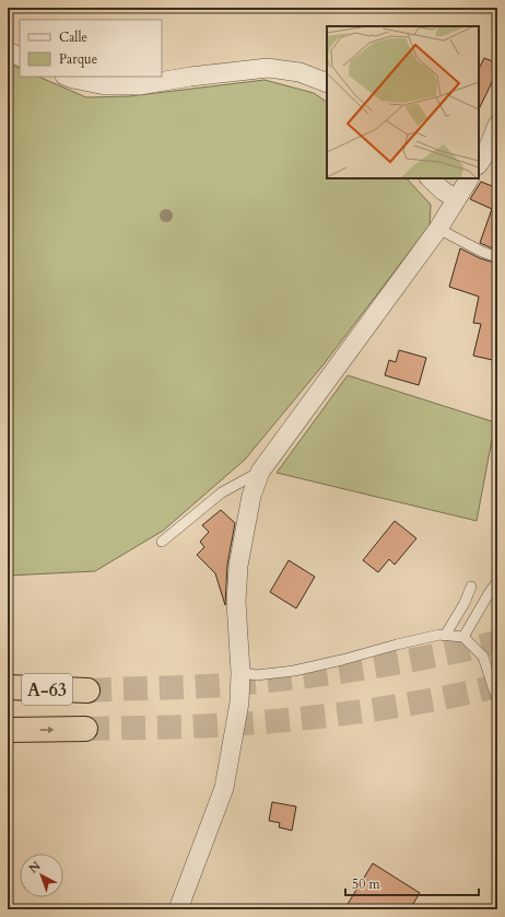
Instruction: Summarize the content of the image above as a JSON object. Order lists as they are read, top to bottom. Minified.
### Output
{"streets":{"highway":["A-63"]},"legend":["Calle","Parque"],"scale_bar":"50 m","north":"top left"}
